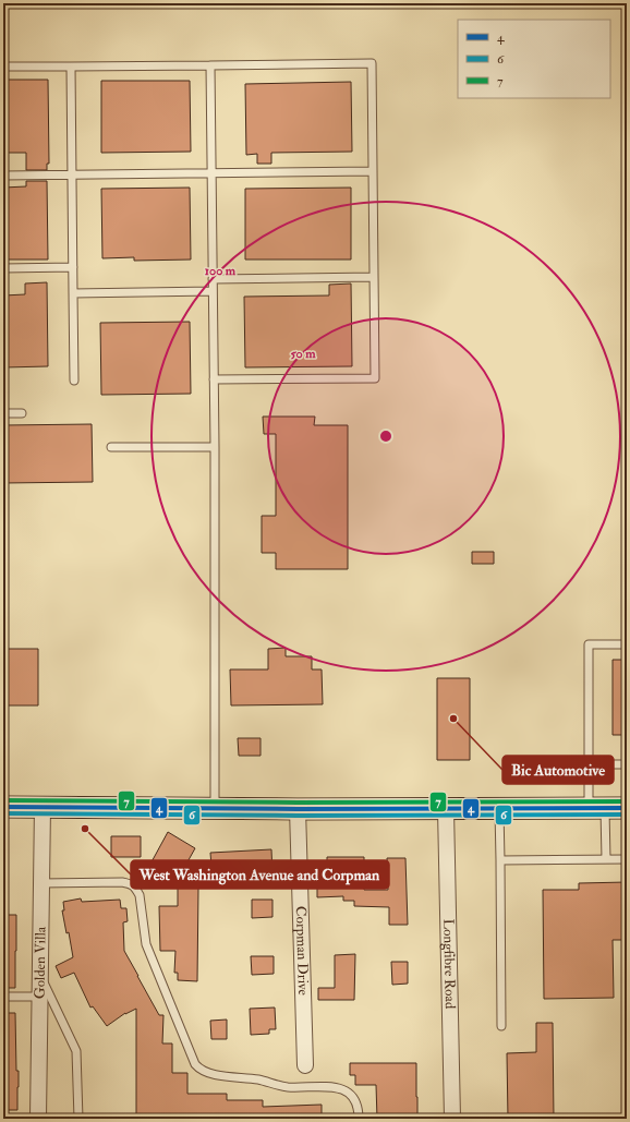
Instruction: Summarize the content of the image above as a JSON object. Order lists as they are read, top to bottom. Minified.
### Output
{"streets":{"street":["Corpman Drive","Golden Villa","Longfibre Road"]},"places":["Bic Automotive","West Washington Avenue and Corpman"],"lines":["transit line 7","transit line 4","transit line 6"],"legend":["4","6","7"],"rings":["100 m","50 m"]}
